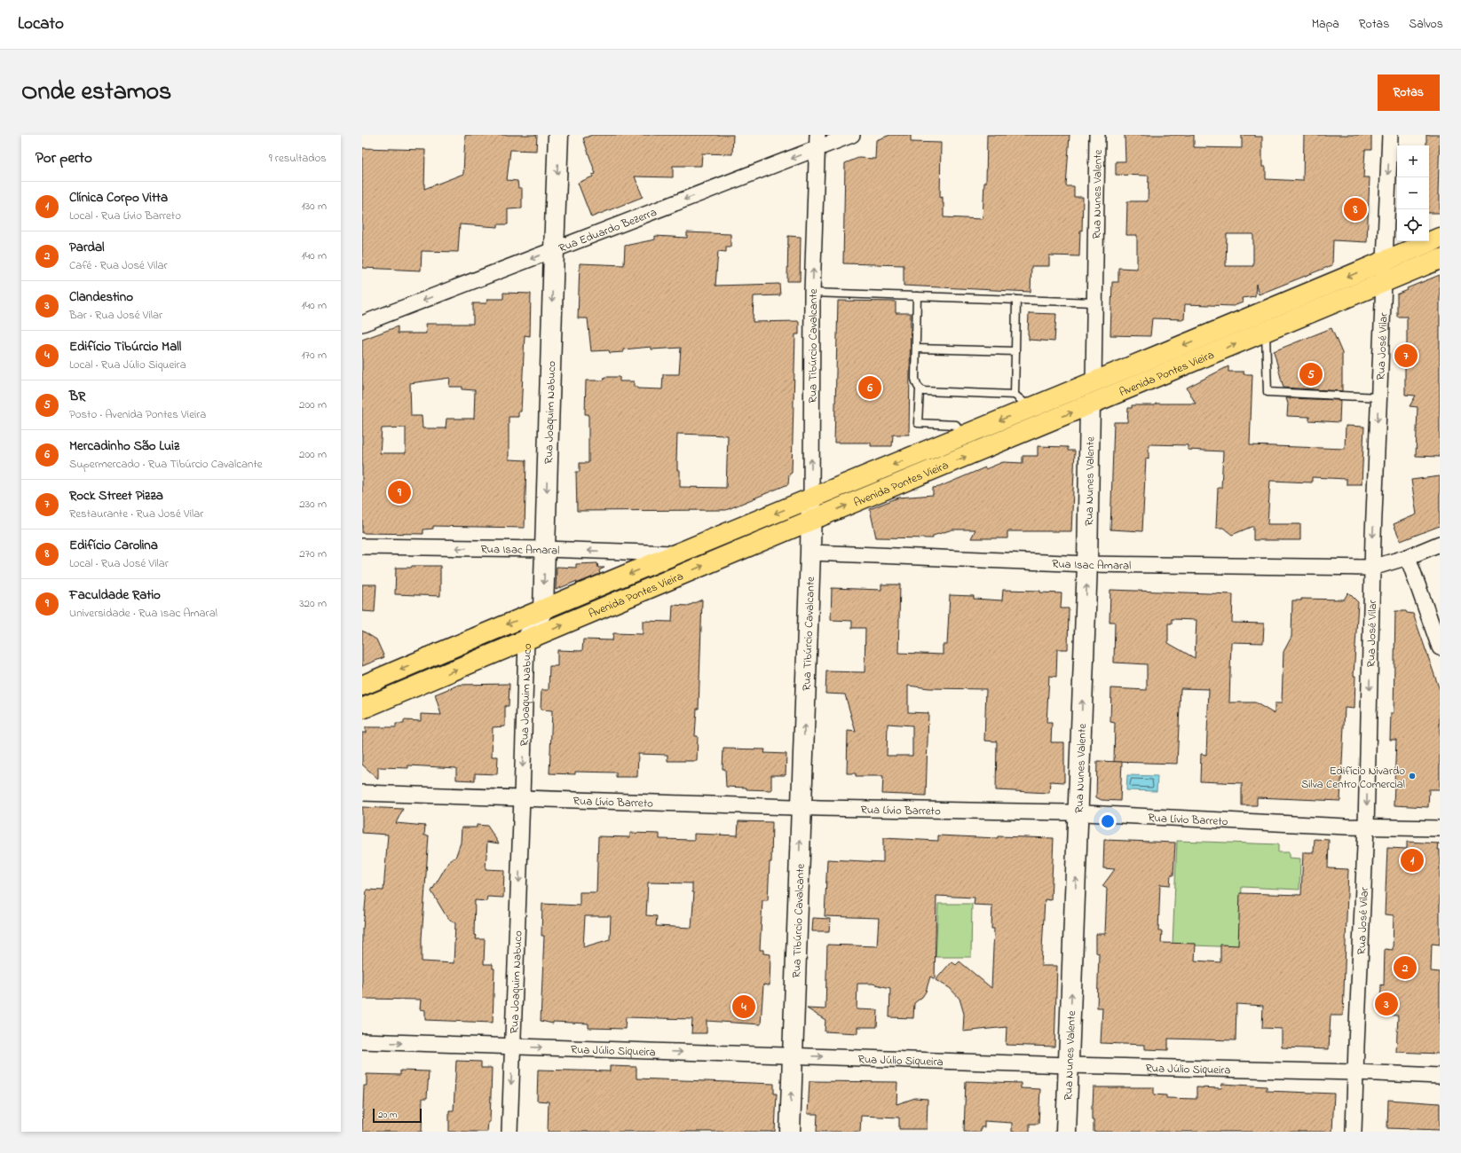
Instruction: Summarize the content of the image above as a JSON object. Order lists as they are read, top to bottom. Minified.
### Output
{"streets":{"main road":["Avenida Pontes Vieira"],"street":["Rua Nunes Valente","Rua Eduardo Bezerra","Rua Tibúrcio Cavalcante","Rua José Vilar","Rua Joaquim Nabuco","Rua Isac Amaral","Rua Lívio Barreto","Rua Júlio Siqueira"]},"crossings":[["Rua Nunes Valente","Avenida Pontes Vieira"],["Rua Nunes Valente","Rua Isac Amaral"],["Rua Nunes Valente","Rua Lívio Barreto"],["Rua Nunes Valente","Rua Júlio Siqueira"],["Rua Eduardo Bezerra","Rua Tibúrcio Cavalcante"],["Rua Eduardo Bezerra","Rua Joaquim Nabuco"],["Rua Tibúrcio Cavalcante","Avenida Pontes Vieira"],["Rua Tibúrcio Cavalcante","Rua Isac Amaral"],["Rua Tibúrcio Cavalcante","Rua Lívio Barreto"],["Rua Tibúrcio Cavalcante","Rua Júlio Siqueira"],["Rua José Vilar","Avenida Pontes Vieira"],["Rua José Vilar","Rua Isac Amaral"],["Rua José Vilar","Rua Lívio Barreto"],["Rua José Vilar","Rua Júlio Siqueira"],["Avenida Pontes Vieira","Rua Joaquim Nabuco"],["Avenida Pontes Vieira","Rua Isac Amaral"],["Rua Joaquim Nabuco","Rua Isac Amaral"],["Rua Joaquim Nabuco","Rua Lívio Barreto"],["Rua Joaquim Nabuco","Rua Júlio Siqueira"]],"one_way":["Rua Nunes Valente","Rua Eduardo Bezerra","Rua Tibúrcio Cavalcante","Rua José Vilar","Rua Joaquim Nabuco","Rua Júlio Siqueira"],"places":["Edifício Nivardo Silva Centro Comercial"],"scale_bar":"20 m","page":{"header":"Locato","nav":["Mapa","Rotas","Salvos"],"title":"Onde estamos","buttons":"Rotas","heading":["Por perto","9 resultados"],"map_buttons":["+","−"],"list":[{"mark":"1","name":"Clínica Corpo Vitta","note":"Local · Rua Lívio Barreto","value":"130 m"},{"mark":"2","name":"Pardal","note":"Café · Rua José Vilar","value":"140 m"},{"mark":"3","name":"Clandestino","note":"Bar · Rua José Vilar","value":"140 m"},{"mark":"4","name":"Edifício Tibúrcio Mall","note":"Local · Rua Júlio Siqueira","value":"170 m"},{"mark":"5","name":"BR","note":"Posto · Avenida Pontes Vieira","value":"200 m"},{"mark":"6","name":"Mercadinho São Luiz","note":"Supermercado · Rua Tibúrcio Cavalcante","value":"200 m"},{"mark":"7","name":"Rock Street Pizza","note":"Restaurante · Rua José Vilar","value":"230 m"},{"mark":"8","name":"Edifício Carolina","note":"Local · Rua José Vilar","value":"270 m"},{"mark":"9","name":"Faculdade Ratio","note":"Universidade · Rua Isac Amaral","value":"320 m"}],"pins":["8","7","5","6","9","1","2","3","4"],"scale":"20 m"}}
